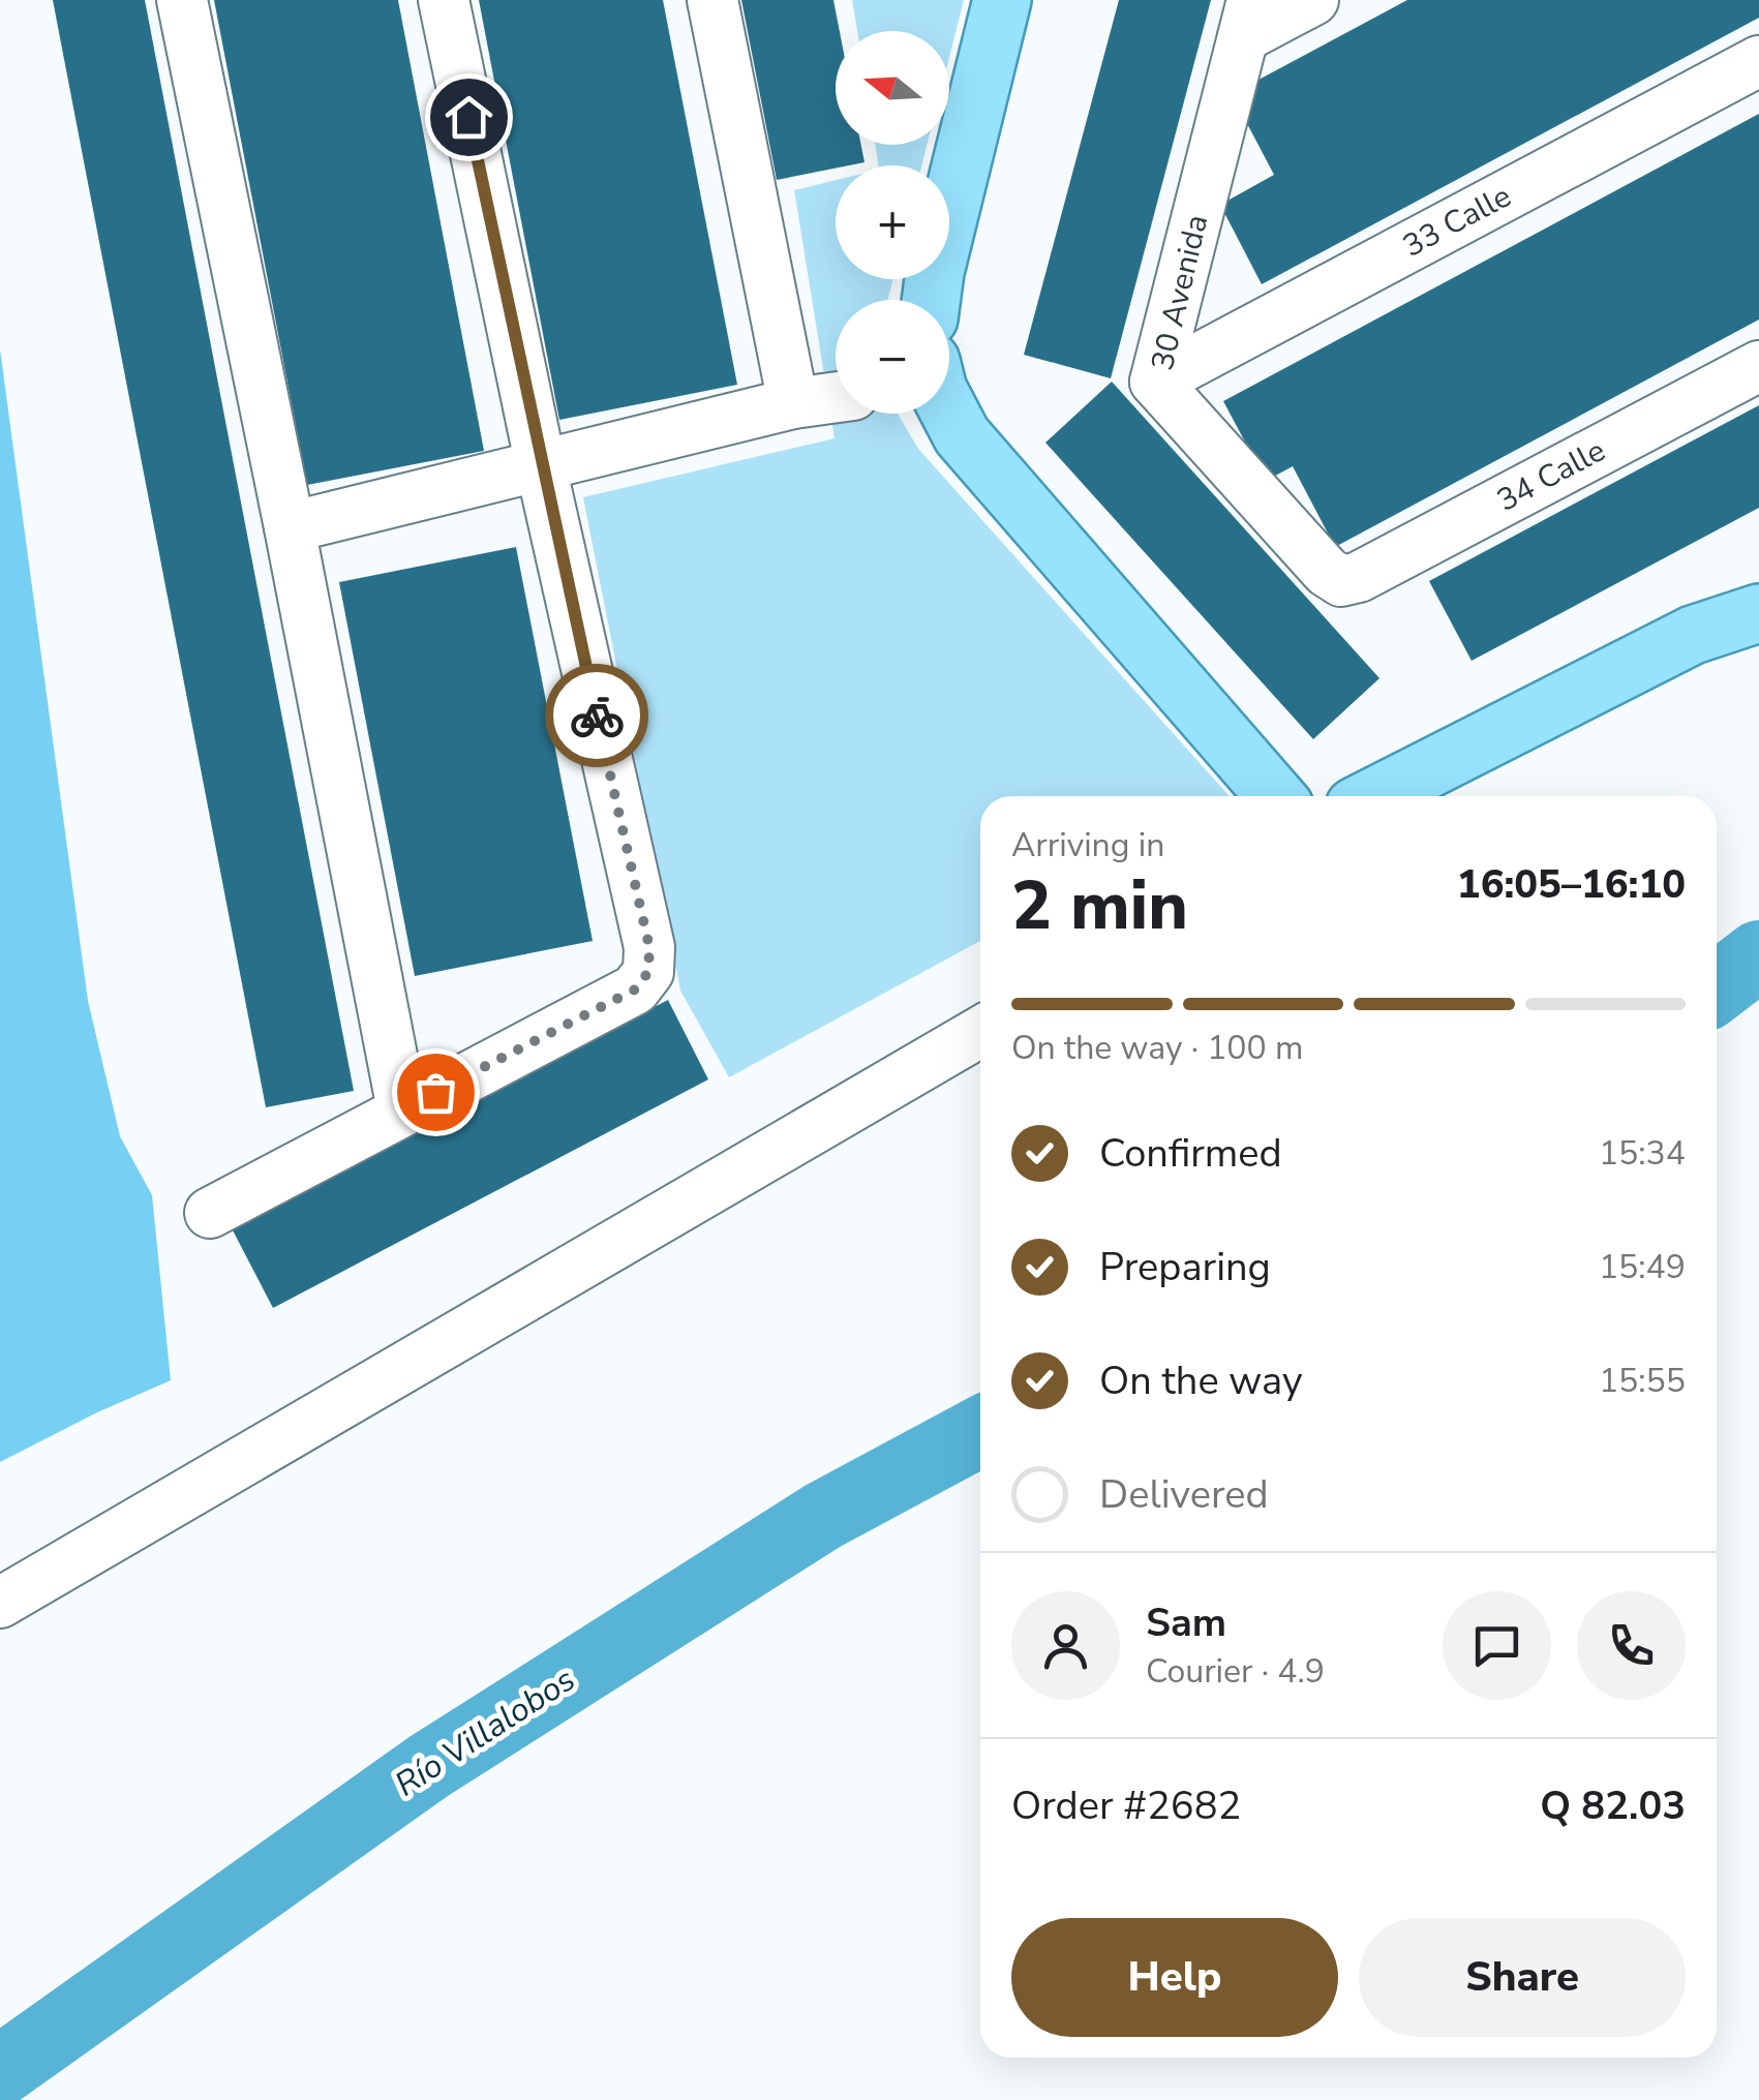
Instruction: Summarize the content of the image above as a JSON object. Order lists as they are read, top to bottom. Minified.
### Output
{"streets":{"street":["33 Calle","30 Avenida","34 Calle"]},"crossings":[["33 Calle","30 Avenida"],["30 Avenida","34 Calle"]],"water":["Río Villalobos"],"north":"left","page":{"map_buttons":["+","−"],"heading":["2 min","Arriving in","16:05–16:10"],"panel":["Sam","Courier · 4.9","Order #2682","Q 82.03"],"bar":"On the way · 100 m","list":[["Confirmed","15:34"],["Preparing","15:49"],["On the way","15:55"],"Delivered"],"buttons":["Help","Share"]}}
